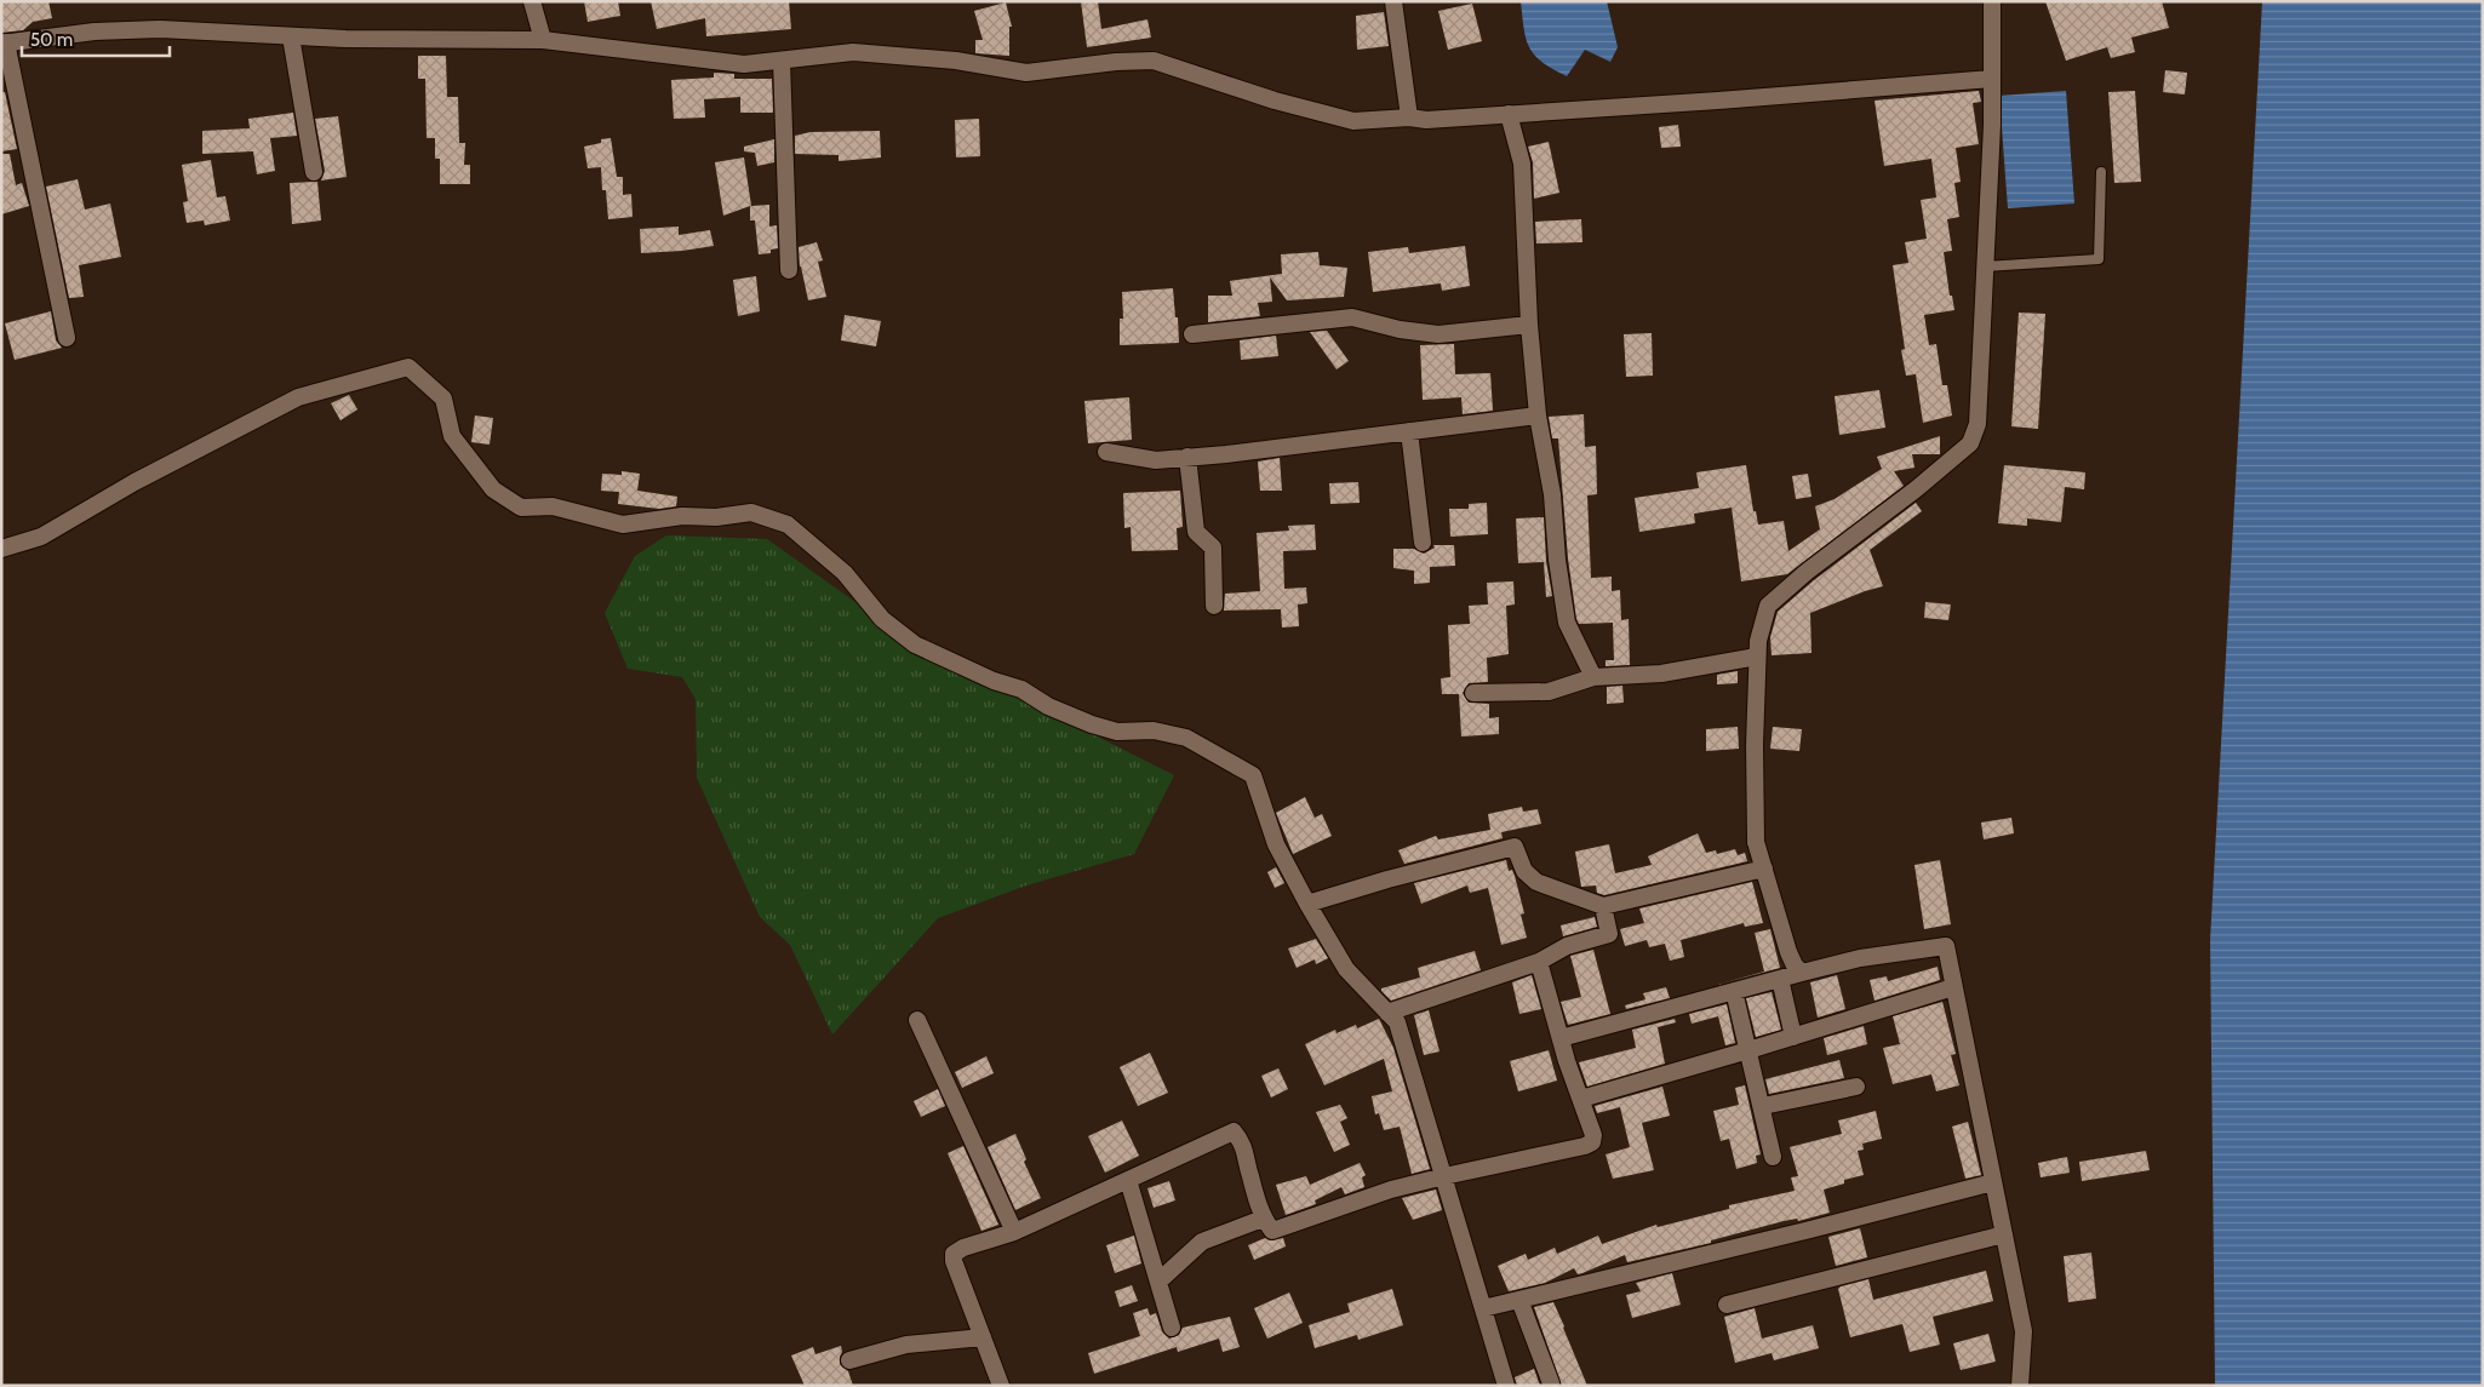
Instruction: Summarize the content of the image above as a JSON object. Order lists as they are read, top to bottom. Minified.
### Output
{"scale_bar":"50 m"}
